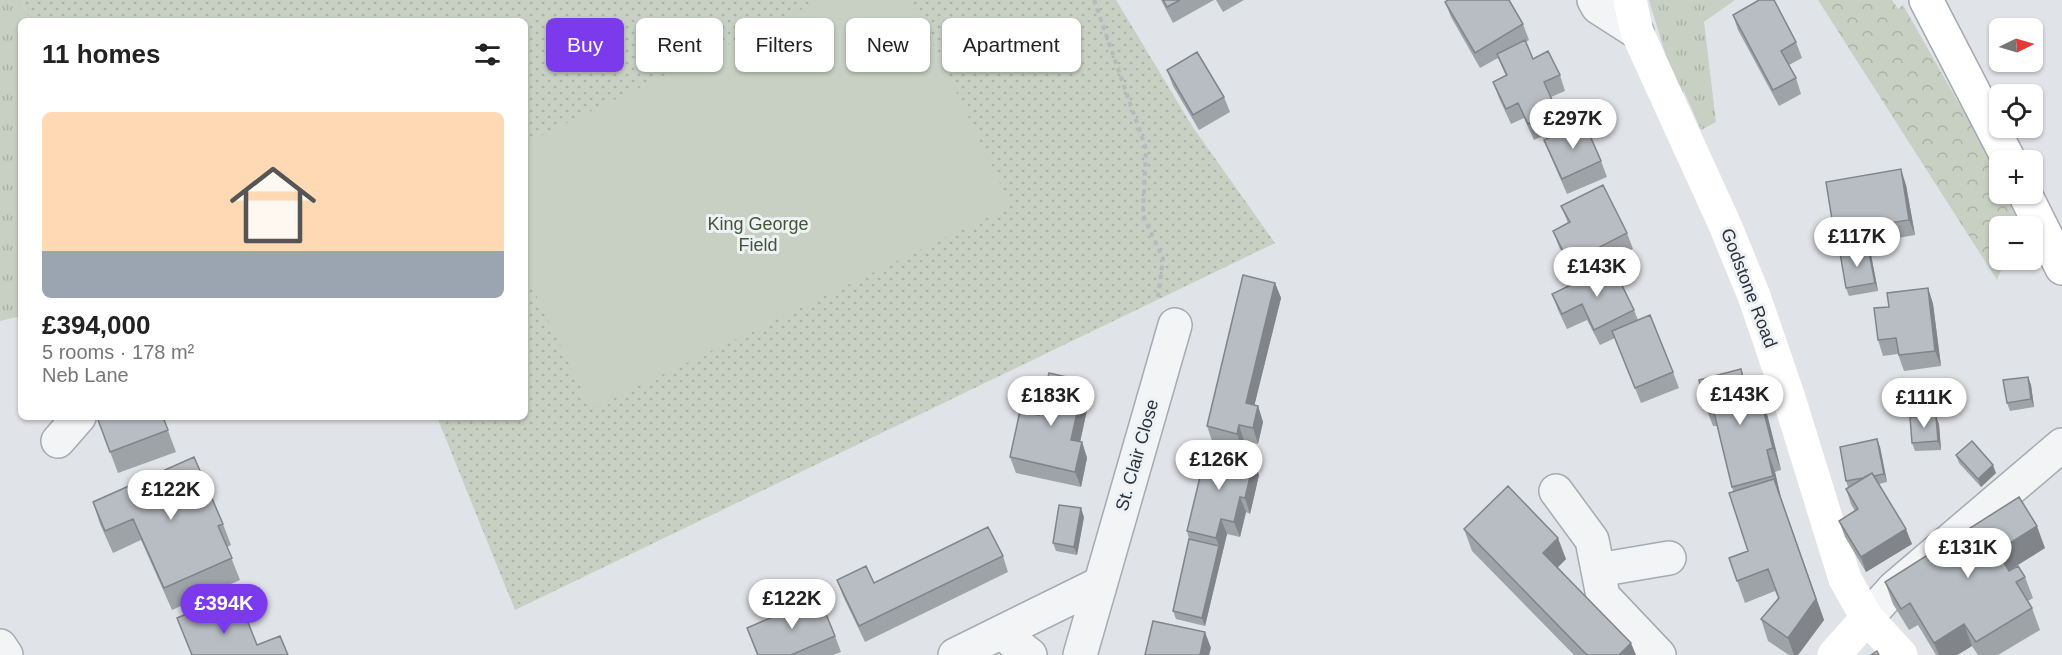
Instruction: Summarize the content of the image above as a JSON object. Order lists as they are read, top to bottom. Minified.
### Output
{"streets":{"street":["Godstone Road","St. Clair Close"]},"parks":["King George Field"],"north":"right","page":{"map_buttons":["+","−"],"chip":["Buy","Rent","Filters","New","Apartment"],"heading":"11 homes","list":[{"name":"£394,000","note":"5 rooms · 178 m² · Neb Lane"}],"price":["£297K","£117K","£143K","£143K","£183K","£111K","£126K","£122K","£131K","£122K","£394K"]}}
